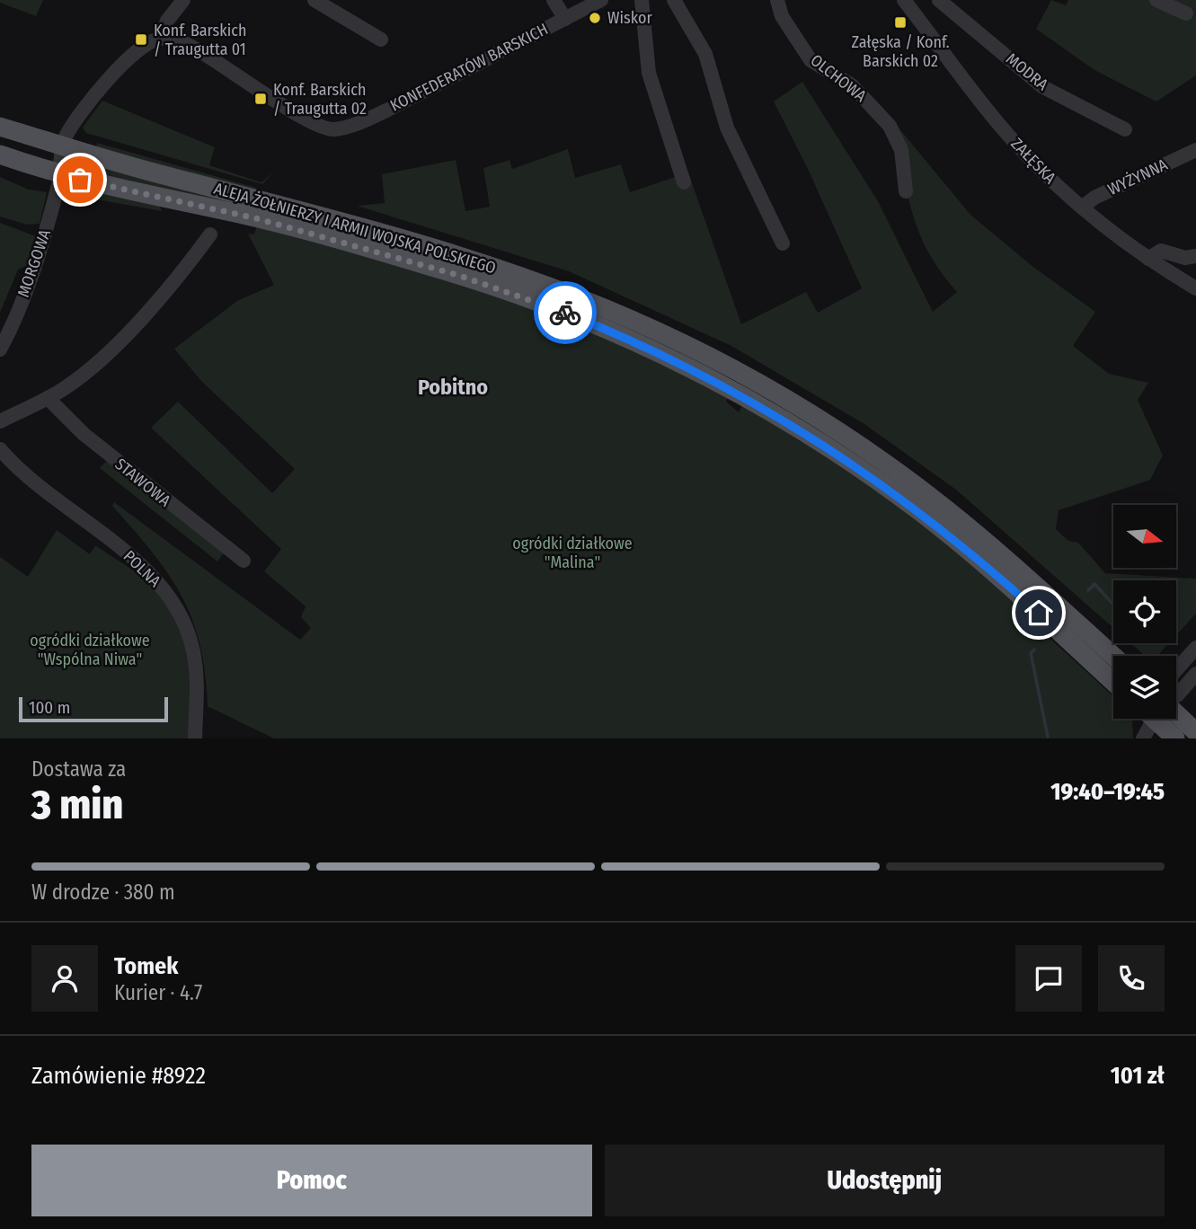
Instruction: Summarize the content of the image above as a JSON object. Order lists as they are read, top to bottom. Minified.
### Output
{"streets":{"main road":["ALEJA ŻOŁNIERZY I ARMII WOJSKA POLSKIEGO"],"street":["KONFEDERATÓW BARSKICH","MODRA","OLCHOWA","ZAŁĘSKA","WYŻYNNA","MORGOWA","STAWOWA","POLNA"]},"crossings":[["ZAŁĘSKA","WYŻYNNA"],["ALEJA ŻOŁNIERZY I ARMII WOJSKA POLSKIEGO","MORGOWA"]],"districts":["Pobitno"],"parks":["ogródki działkowe \"Malina\"","ogródki działkowe \"Wspólna Niwa\""],"places":{"other":["Wiskor"],"transit":["Załęska / Konf. Barskich 02","Konf. Barskich / Traugutta 01","Konf. Barskich / Traugutta 02"]},"scale_bar":"100 m","north":"right","page":{"scale":"100 m","heading":["3 min","Dostawa za","19:40–19:45"],"panel":["Tomek","Kurier · 4.7","Zamówienie #8922","101 zł"],"bar":"W drodze · 380 m","buttons":["Pomoc","Udostępnij"]}}
